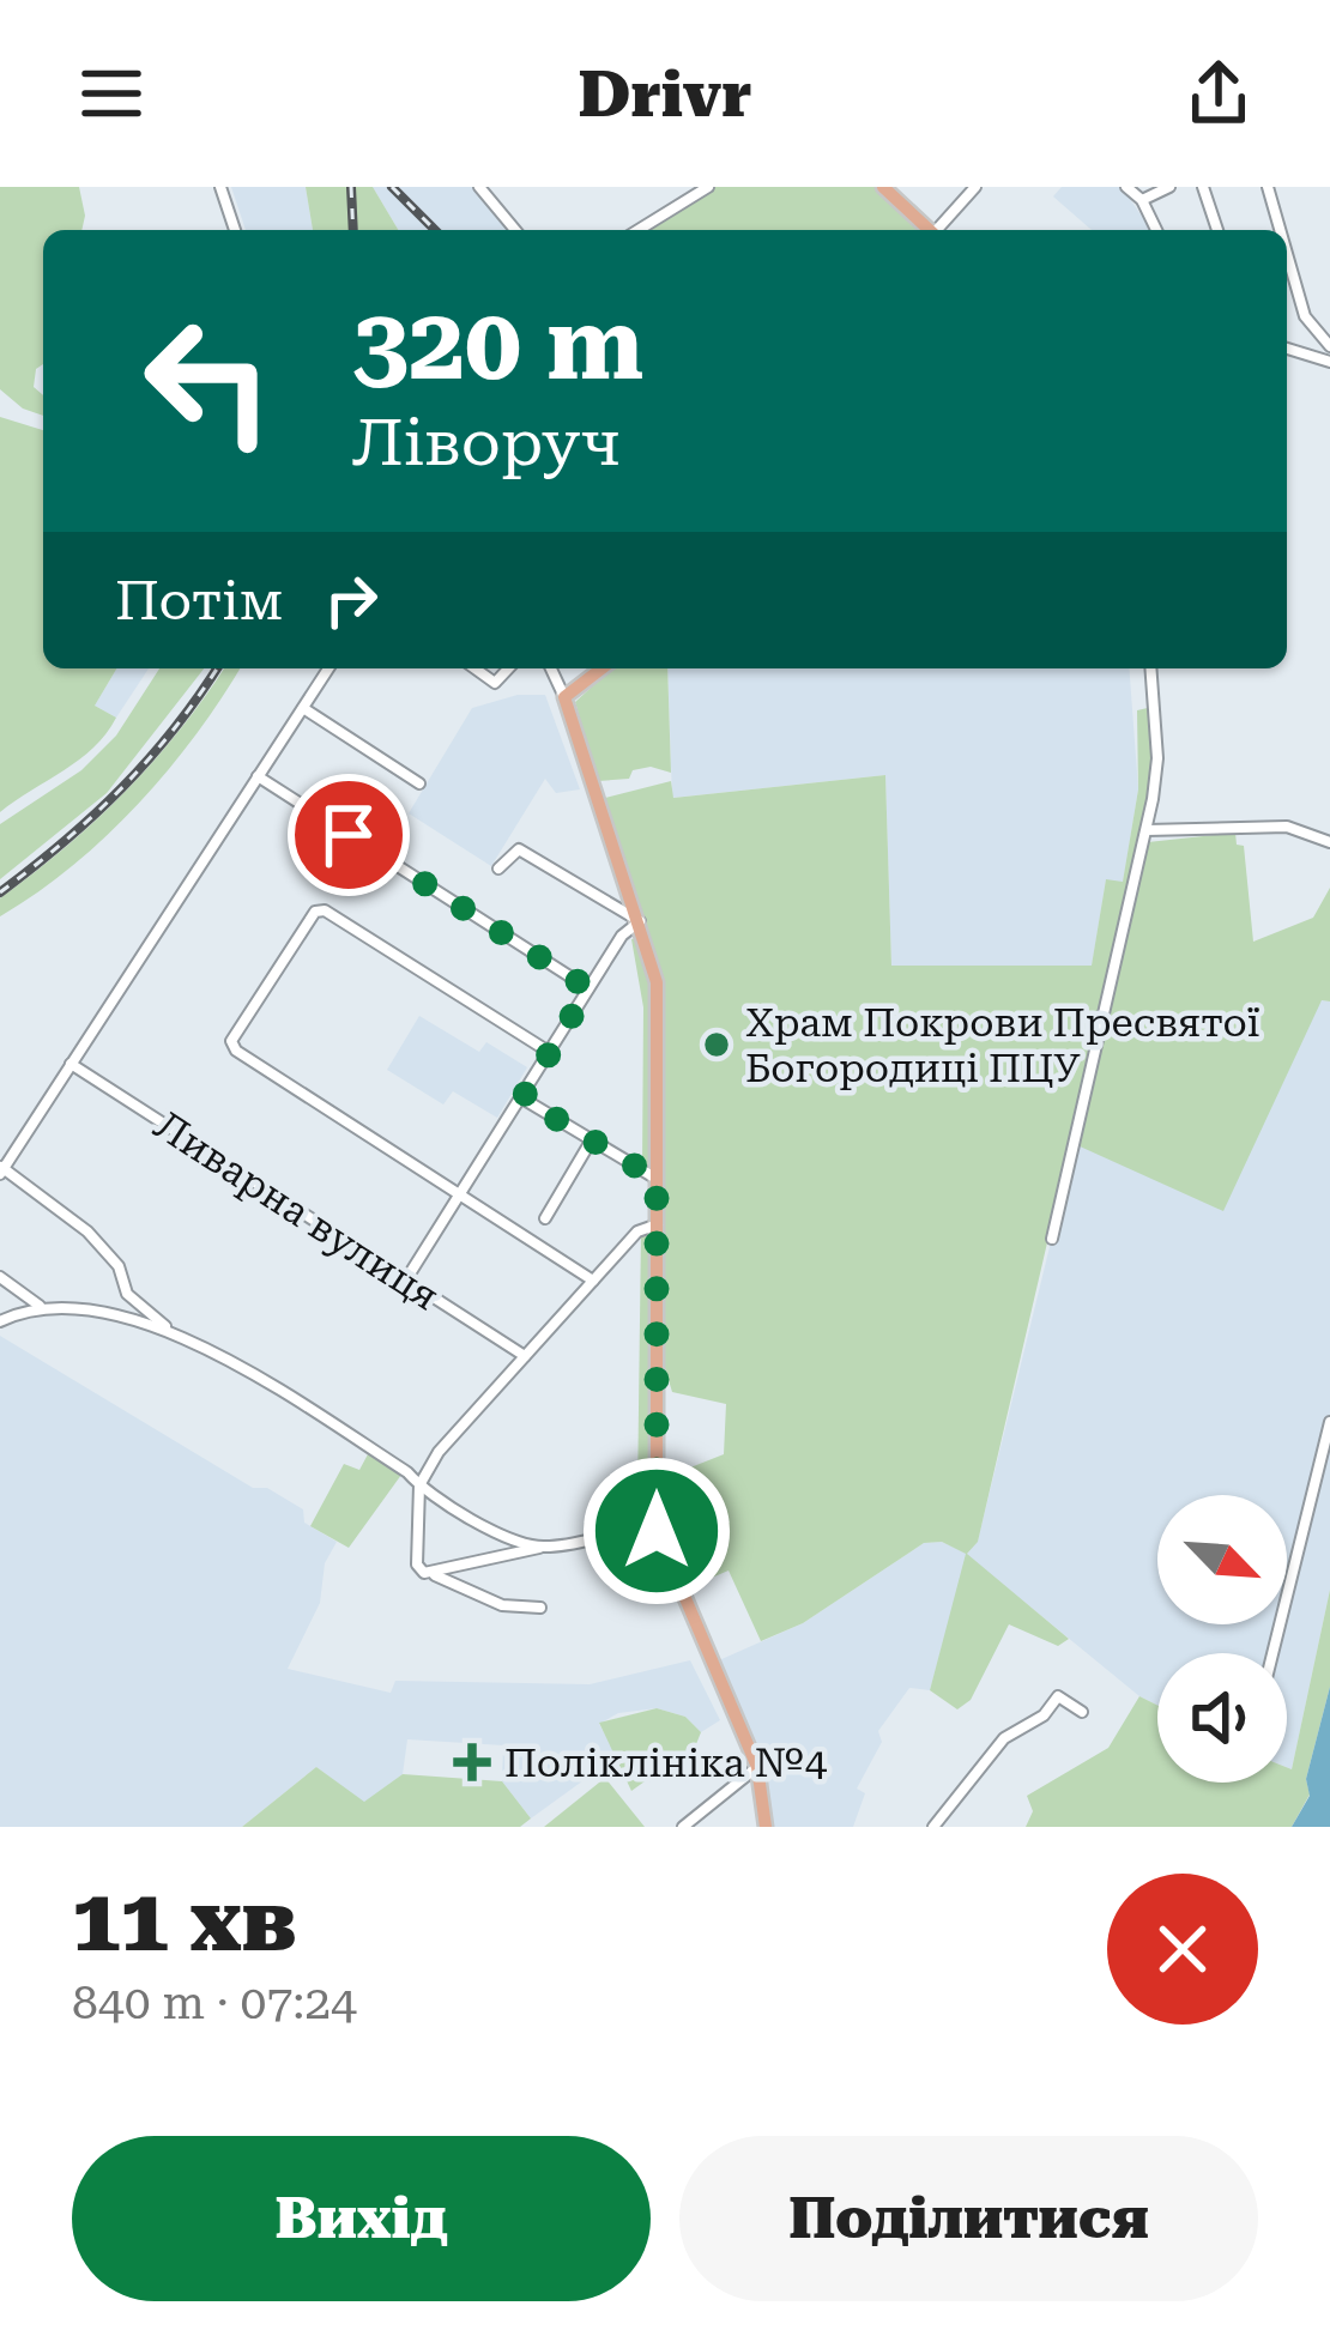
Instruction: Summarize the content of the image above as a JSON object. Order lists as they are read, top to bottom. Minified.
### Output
{"streets":{"street":["Ливарна вулиця"]},"places":{"other":["Храм Покрови Пресвятої Богородиці ПЦУ"],"health":["Поліклініка №4"]},"north":"bottom right","page":{"header":"Drivr","turn":["320 m","Ліворуч"],"then":"Потім","heading":["11 хв","840 m · 07:24"],"buttons":["Вихід","Поділитися"]}}
